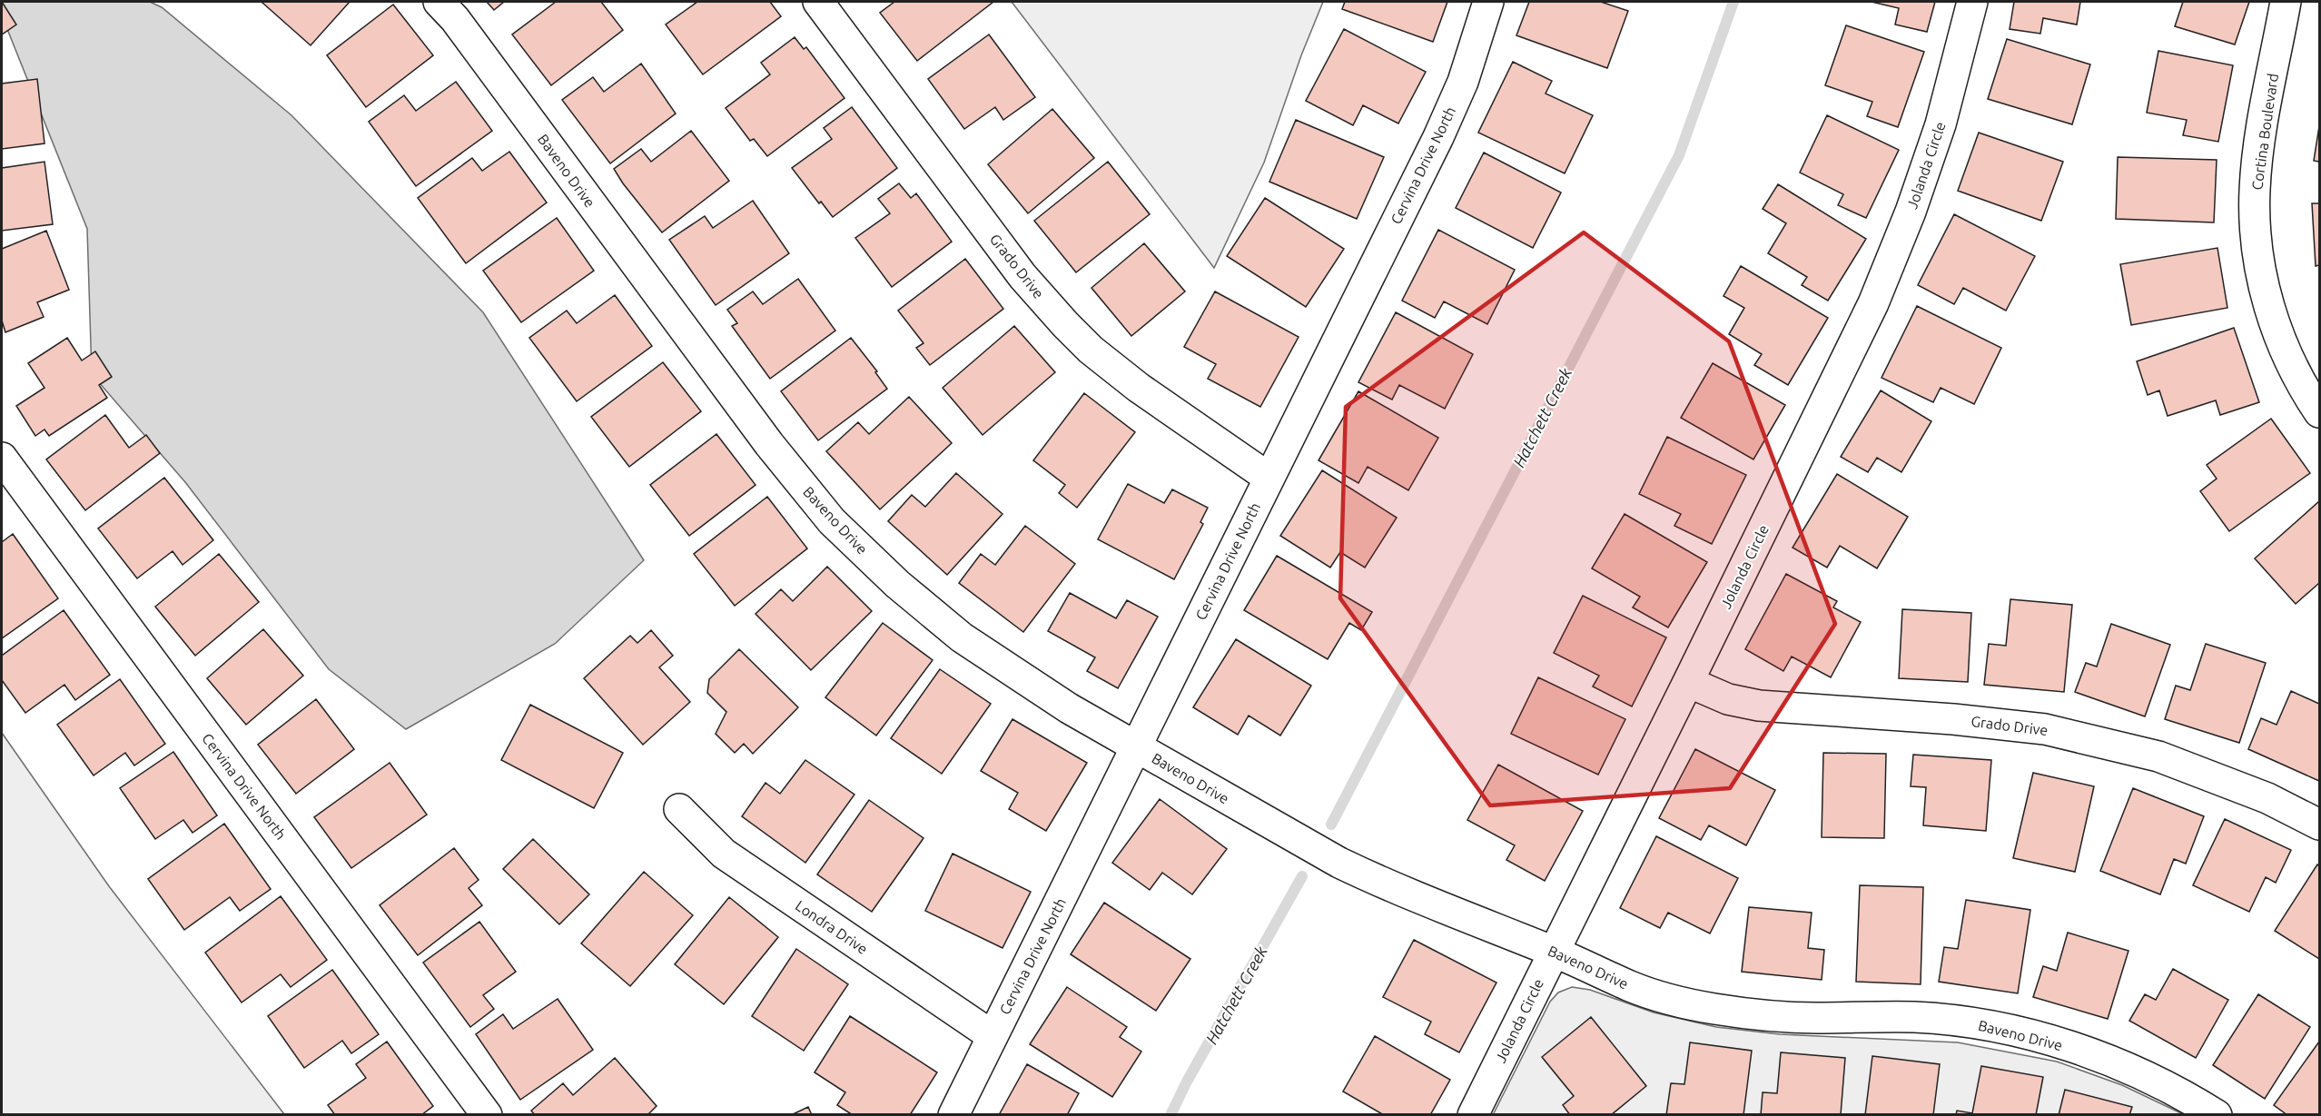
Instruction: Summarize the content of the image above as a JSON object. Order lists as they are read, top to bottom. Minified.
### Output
{"streets":{"street":["Cortina Boulevard","Cervina Drive North","Jolanda Circle","Baveno Drive","Grado Drive","Londra Drive"]},"crossings":[["Cervina Drive North","Baveno Drive"],["Cervina Drive North","Grado Drive"],["Cervina Drive North","Londra Drive"],["Jolanda Circle","Baveno Drive"],["Jolanda Circle","Grado Drive"]],"water":["Hatchett Creek"]}
